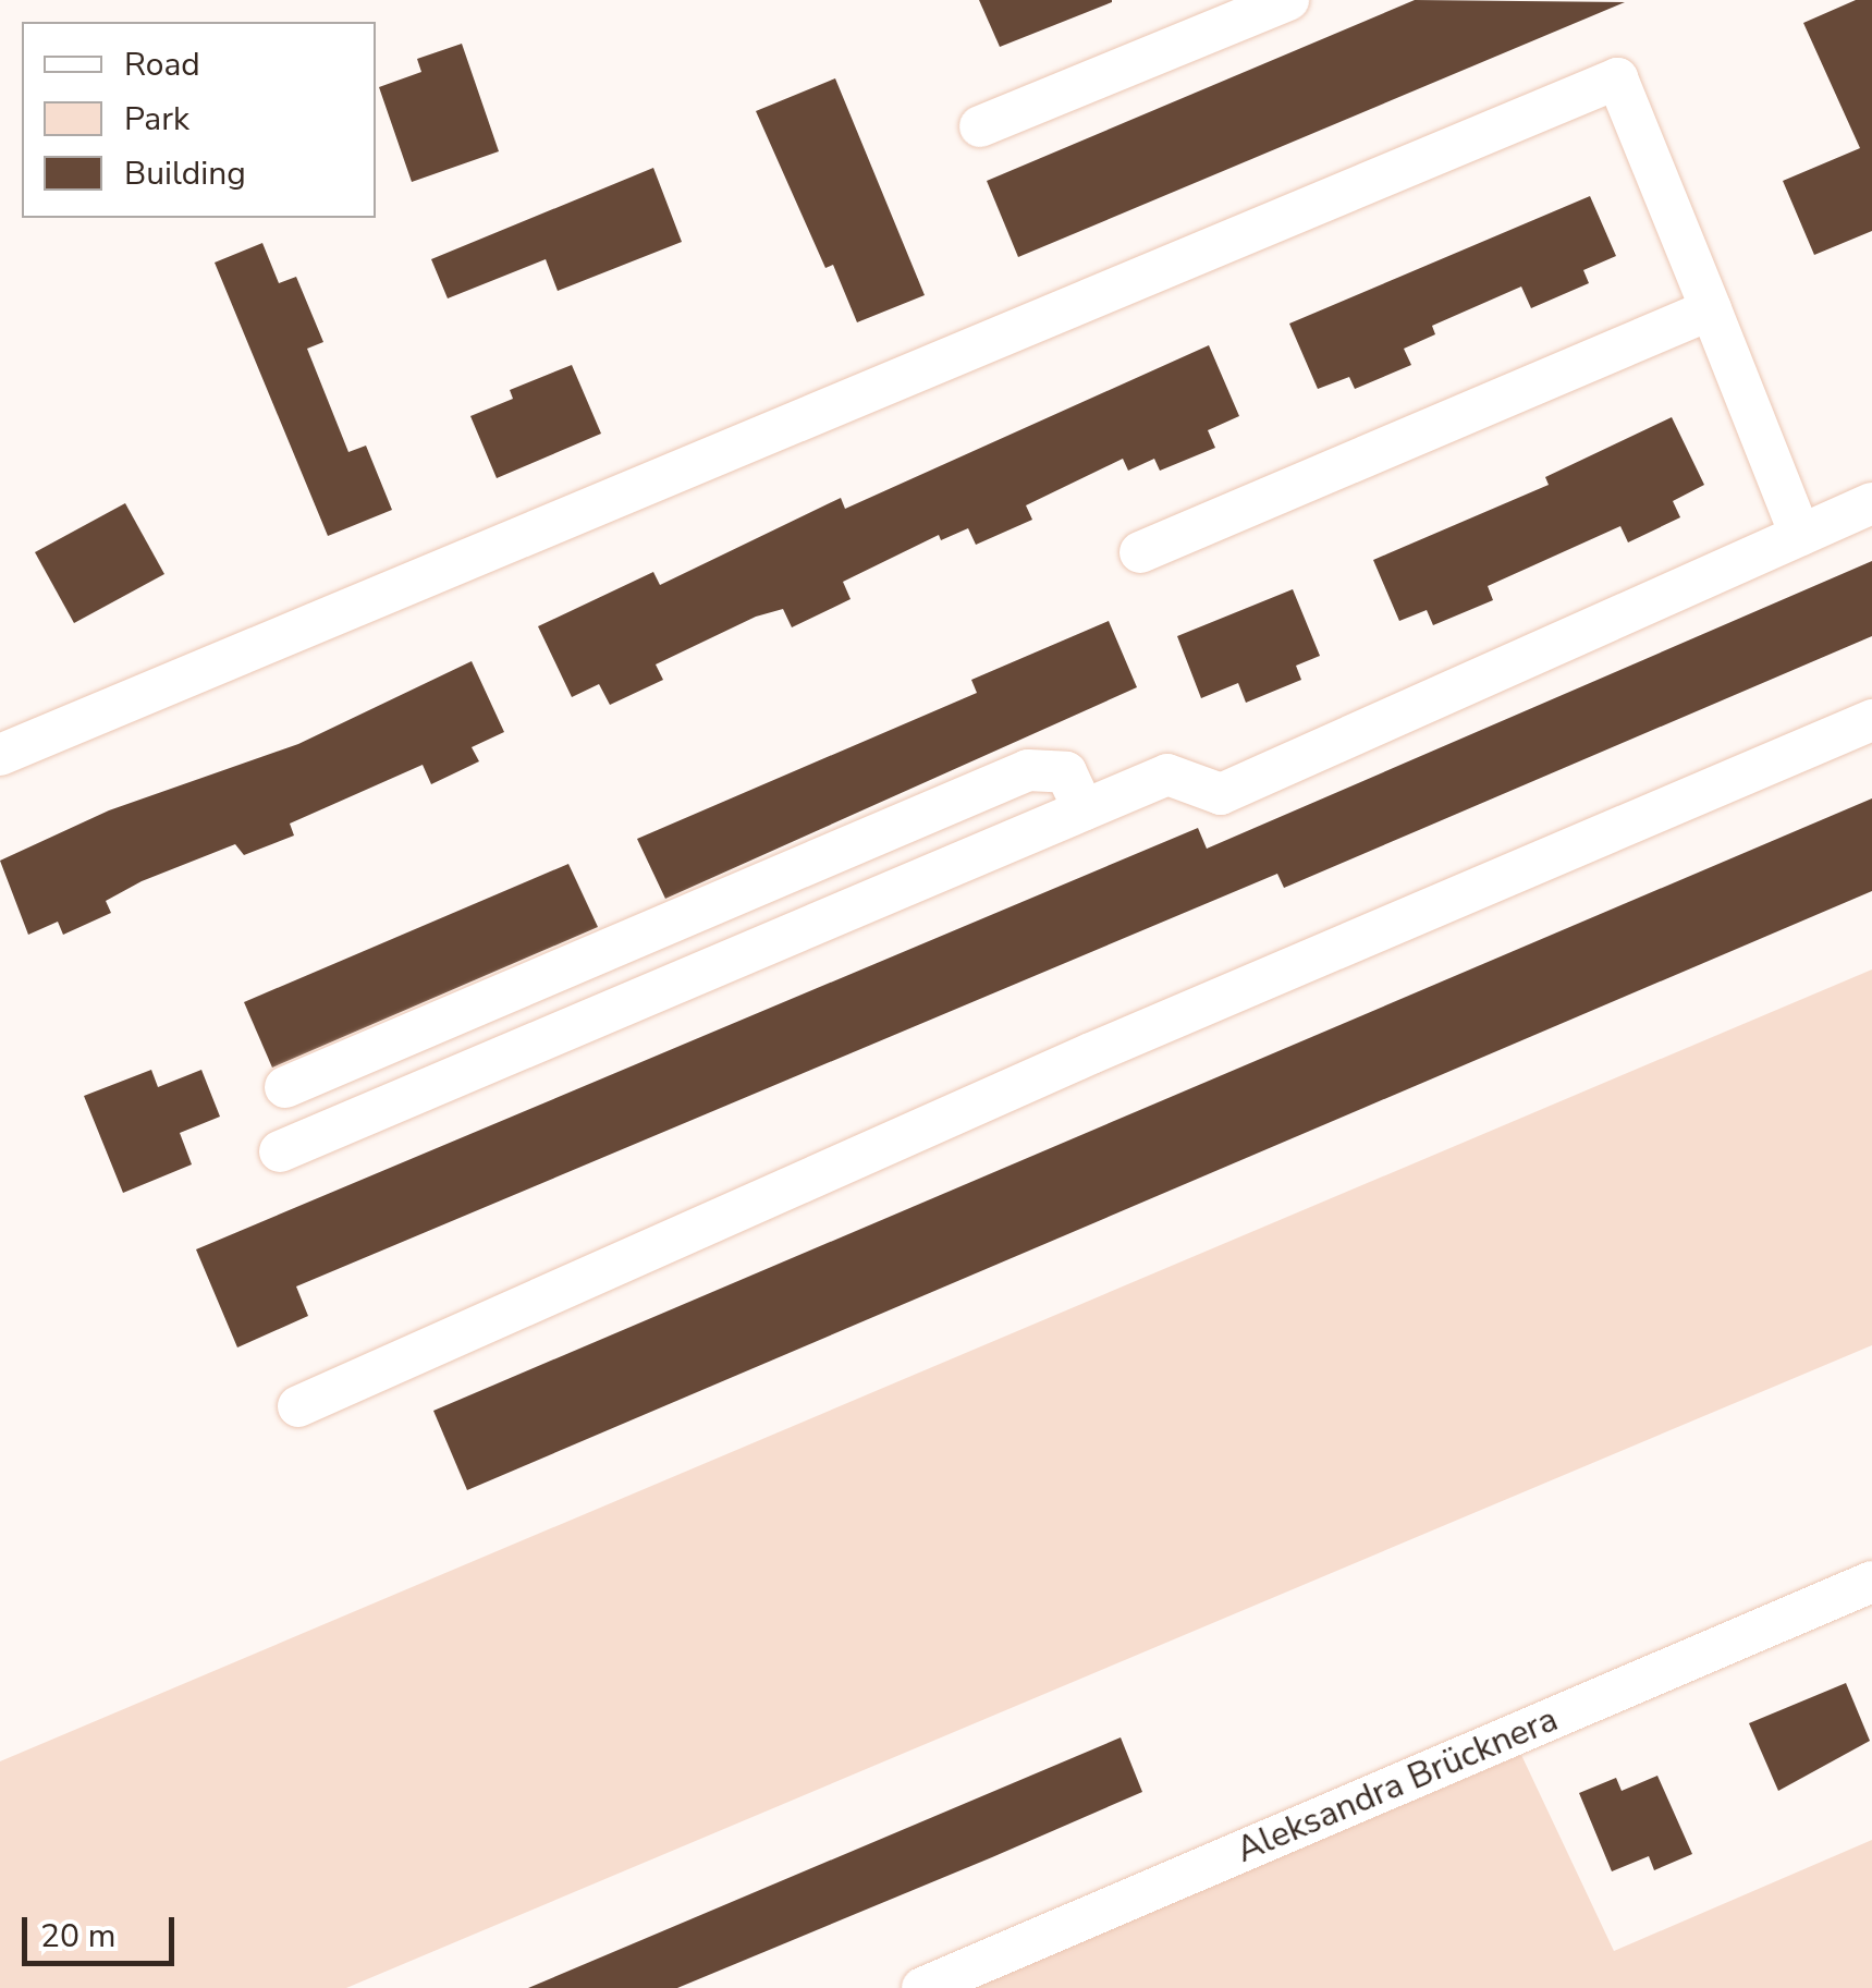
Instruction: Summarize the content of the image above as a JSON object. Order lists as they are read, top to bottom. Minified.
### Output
{"streets":{"street":["Aleksandra Brücknera"]},"legend":["Road","Park","Building"],"scale_bar":"20 m"}
